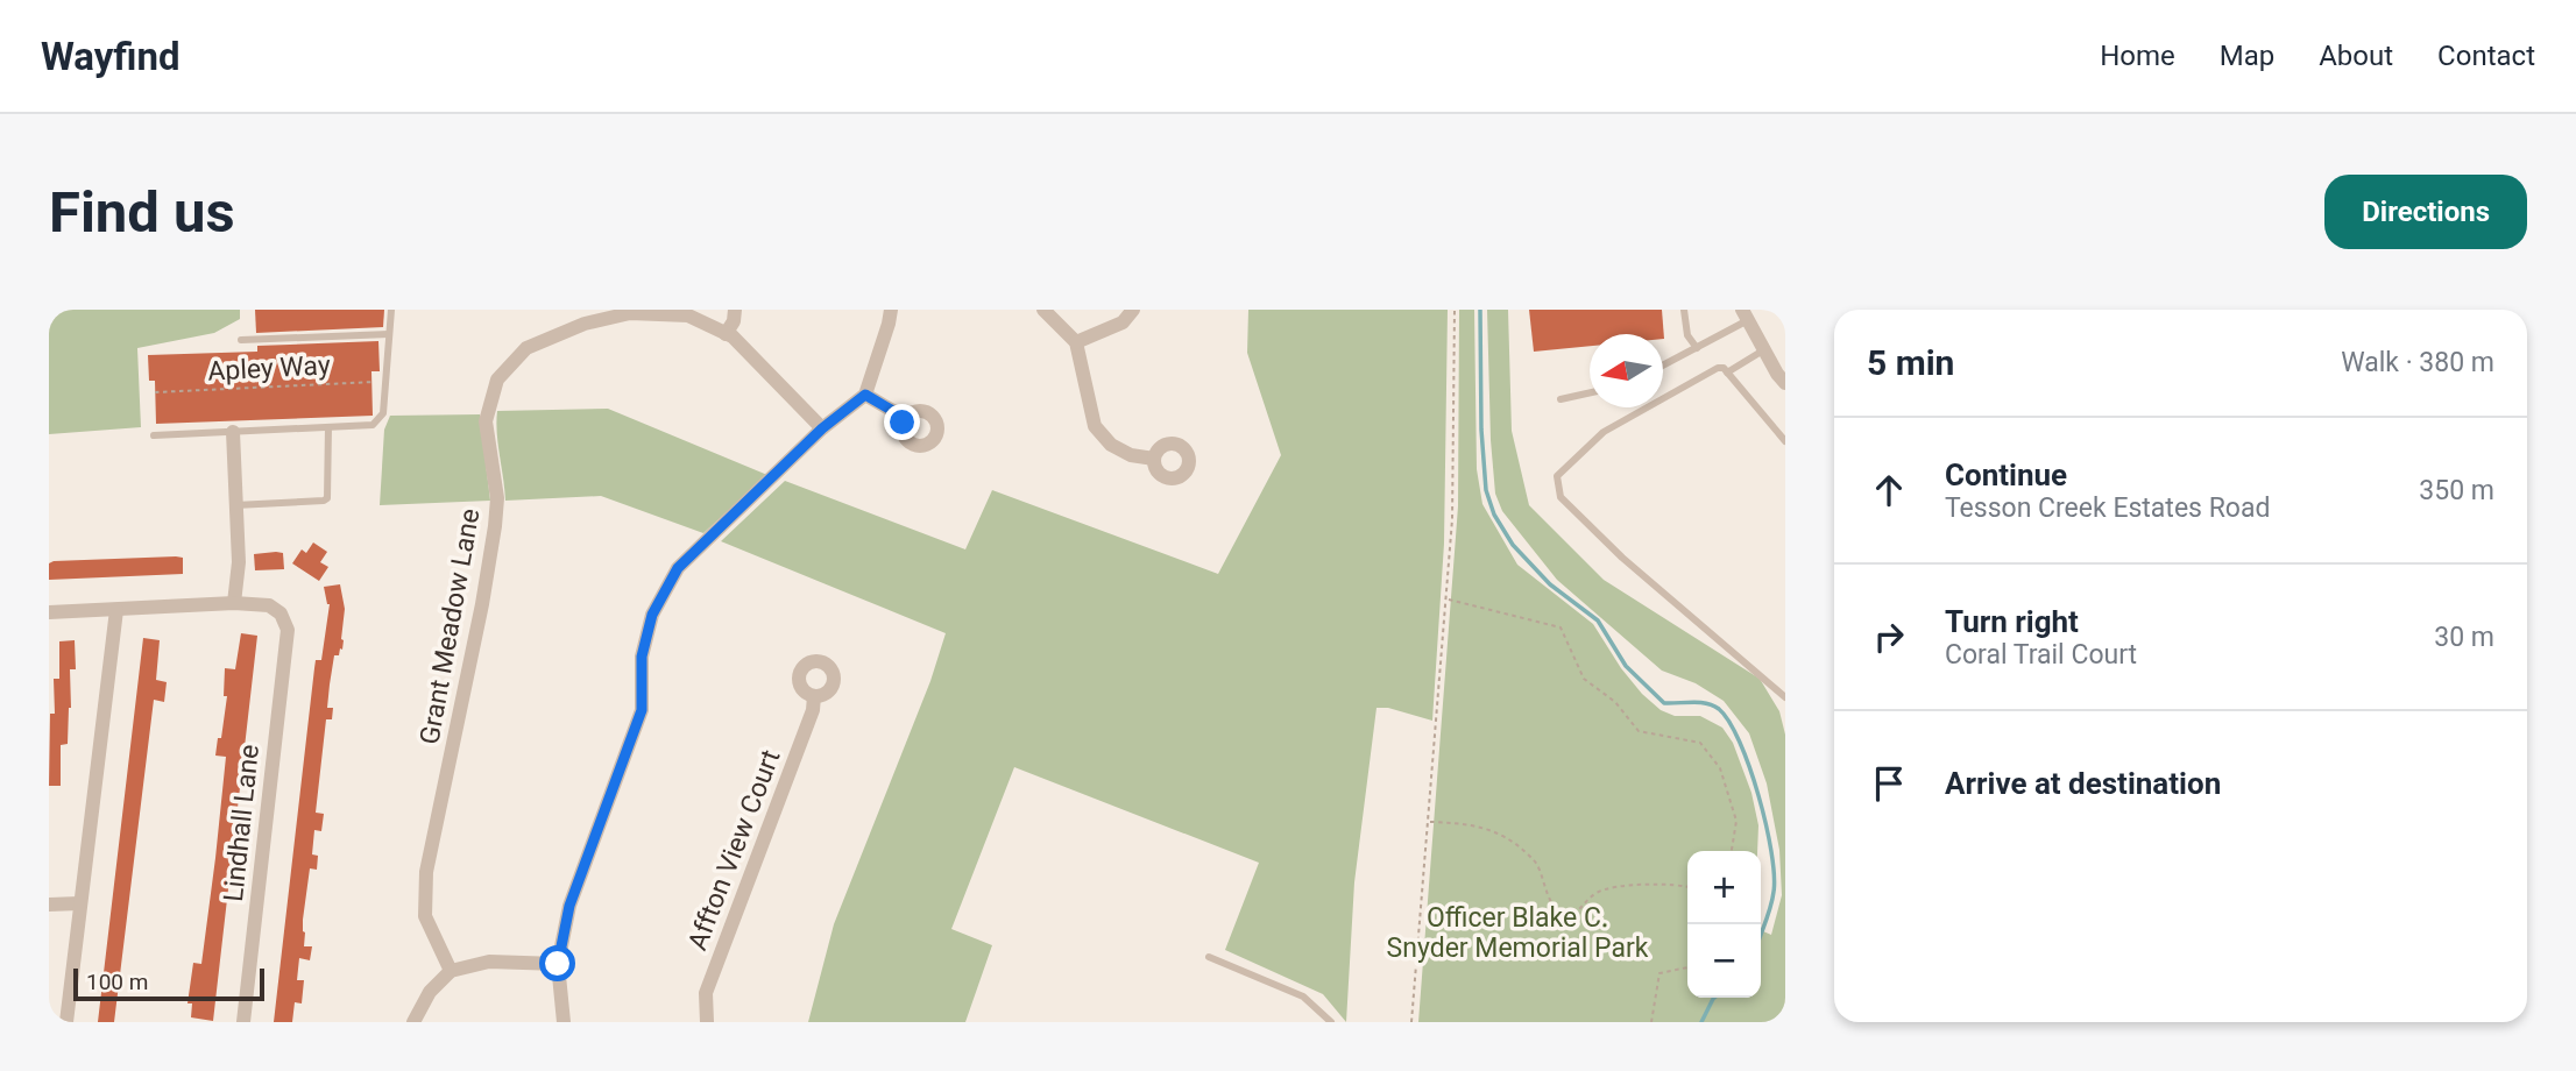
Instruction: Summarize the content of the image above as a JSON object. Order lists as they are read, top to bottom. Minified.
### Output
{"streets":{"street":["Grant Meadow Lane","Lindhall Lane","Affton View Court"],"path":["Apley Way"]},"parks":["Officer Blake C. Snyder Memorial Park"],"scale_bar":"100 m","north":"left","page":{"header":"Wayfind","nav":["Home","Map","About","Contact"],"buttons":"Directions","title":"Find us","heading":["5 min","Walk · 380 m"],"list":[["Continue","Tesson Creek Estates Road","350 m"],["Turn right","Coral Trail Court","30 m"],"Arrive at destination"],"map_buttons":["+","−"],"scale":"100 m"}}
